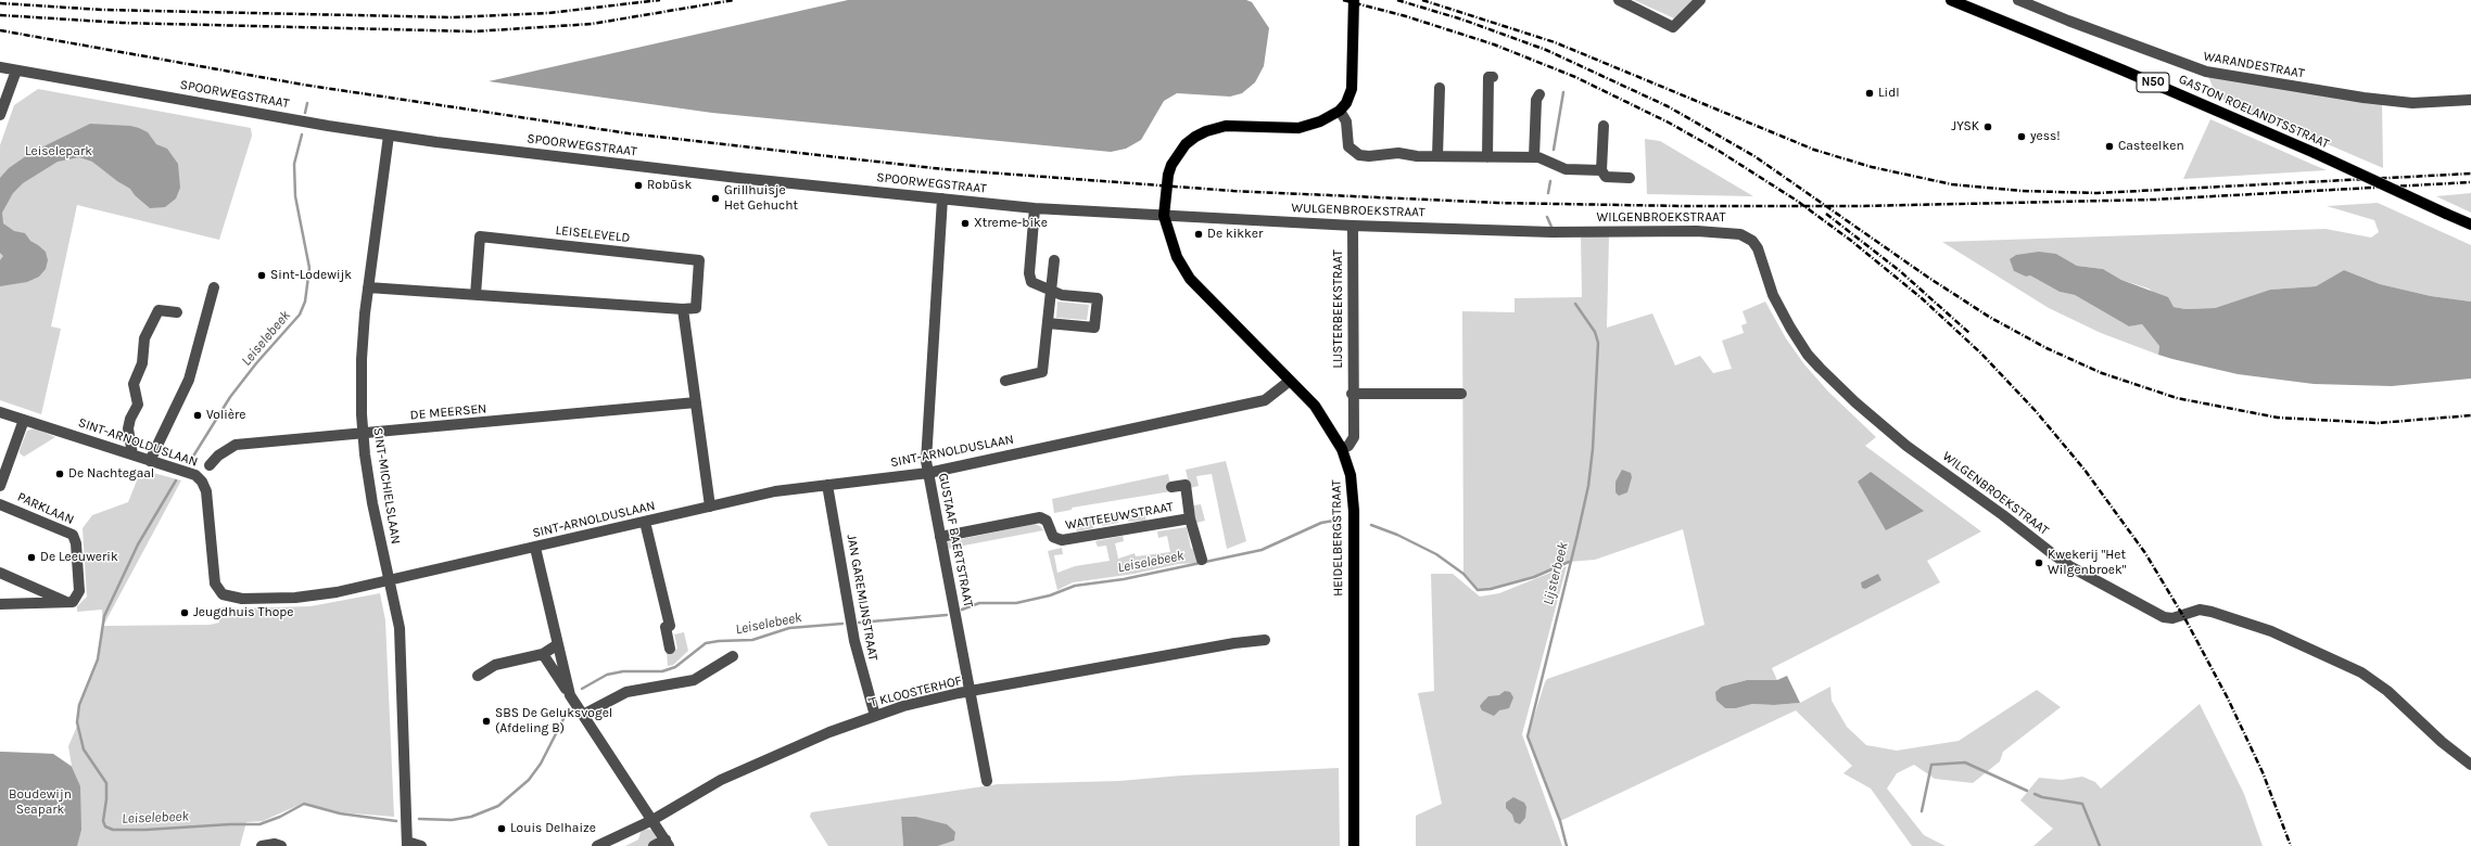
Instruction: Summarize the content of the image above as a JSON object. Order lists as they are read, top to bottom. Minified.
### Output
{"streets":{"main road":["N50","GASTON ROELANDTSSTRAAT","HEIDELBERGSTRAAT"],"street":["WARANDESTRAAT","SPOORWEGSTRAAT","WULGENBROEKSTRAAT","WILGENBROEKSTRAAT","LEISELEVELD","LIJSTERBEEKSTRAAT","DE MEERSEN","SINT-ARNOLDUSLAAN","SINT-MICHIELSLAAN","PARKLAAN","WATTEEUWSTRAAT","GUSTAAF BAERTSTRAAT","JAN GAREMIJNSTRAAT","'T KLOOSTERHOF"]},"crossings":[["SPOORWEGSTRAAT","WULGENBROEKSTRAAT"],["SPOORWEGSTRAAT","SINT-MICHIELSLAAN"],["SPOORWEGSTRAAT","HEIDELBERGSTRAAT"],["SPOORWEGSTRAAT","GUSTAAF BAERTSTRAAT"],["WULGENBROEKSTRAAT","WILGENBROEKSTRAAT"],["WULGENBROEKSTRAAT","LIJSTERBEEKSTRAAT"],["WULGENBROEKSTRAAT","HEIDELBERGSTRAAT"],["LIJSTERBEEKSTRAAT","HEIDELBERGSTRAAT"],["DE MEERSEN","SINT-MICHIELSLAAN"],["SINT-ARNOLDUSLAAN","SINT-MICHIELSLAAN"],["SINT-ARNOLDUSLAAN","HEIDELBERGSTRAAT"],["SINT-ARNOLDUSLAAN","GUSTAAF BAERTSTRAAT"],["SINT-ARNOLDUSLAAN","JAN GAREMIJNSTRAAT"],["WATTEEUWSTRAAT","GUSTAAF BAERTSTRAAT"],["GUSTAAF BAERTSTRAAT","'T KLOOSTERHOF"],["JAN GAREMIJNSTRAAT","'T KLOOSTERHOF"]],"water":["Leiselebeek","Lijsterbeek"],"parks":["Leiselepark","Boudewijn Seapark"],"places":["Lidl","JYSK","yess!","Casteelken","Robūsk","Grillhuisje Het Gehucht","Xtreme-bike","De kikker","Sint-Lodewijk","Volière","De Nachtegaal","De Leeuwerik","Kwekerij \"Het Wilgenbroek\"","Jeugdhuis Thope","SBS De Geluksvogel (Afdeling B)","Louis Delhaize"]}
